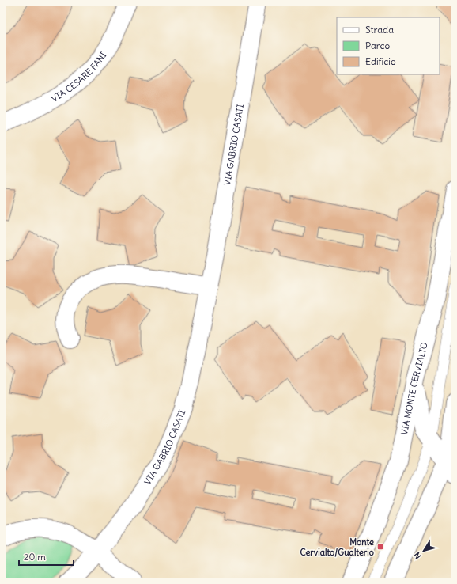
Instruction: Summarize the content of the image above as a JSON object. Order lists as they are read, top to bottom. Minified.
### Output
{"streets":{"street":["VIA CESARE FANI","VIA GABRIO CASATI","VIA MONTE CERVIALTO"]},"places":{"transit":["Monte Cervialto/Gualterio"]},"legend":["Strada","Parco","Edificio"],"scale_bar":"20 m","north":"bottom left"}
